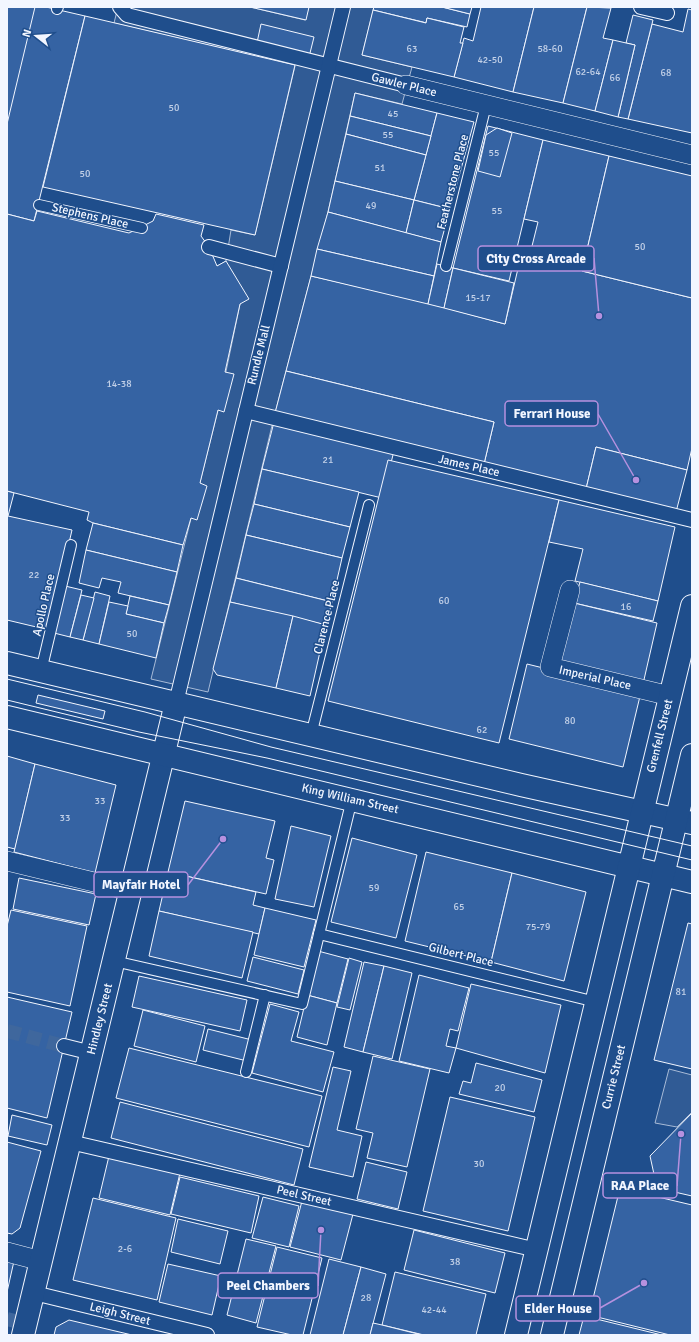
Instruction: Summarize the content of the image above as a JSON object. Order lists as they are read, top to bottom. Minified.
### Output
{"streets":{"main road":["Grenfell Street","King William Street","Hindley Street","Currie Street"],"street":["Gawler Place","Rundle Mall","James Place","Imperial Place","Peel Street","Leigh Street"],"lane":["Featherstone Place","Stephens Place","Apollo Place","Clarence Place","Gilbert Place"]},"crossings":[["Gawler Place","Featherstone Place"],["Gawler Place","Rundle Mall"],["Rundle Mall","James Place"],["Rundle Mall","Hindley Street"],["Imperial Place","Grenfell Street"],["Grenfell Street","King William Street"],["King William Street","Hindley Street"],["King William Street","Currie Street"],["Hindley Street","Peel Street"],["Hindley Street","Leigh Street"]],"places":["City Cross Arcade","Ferrari House","Mayfair Hotel","RAA Place","Peel Chambers","Elder House"],"house_numbers":["63","58-60","42-50","62-64","68","66","50","45","55","55","51","50","49","55","50","15-17","14-38","21","22","60","16","50","80","62","33","33","59","65","75-79","81","20","30","2-6","38","28","42-44"],"north":"left"}
